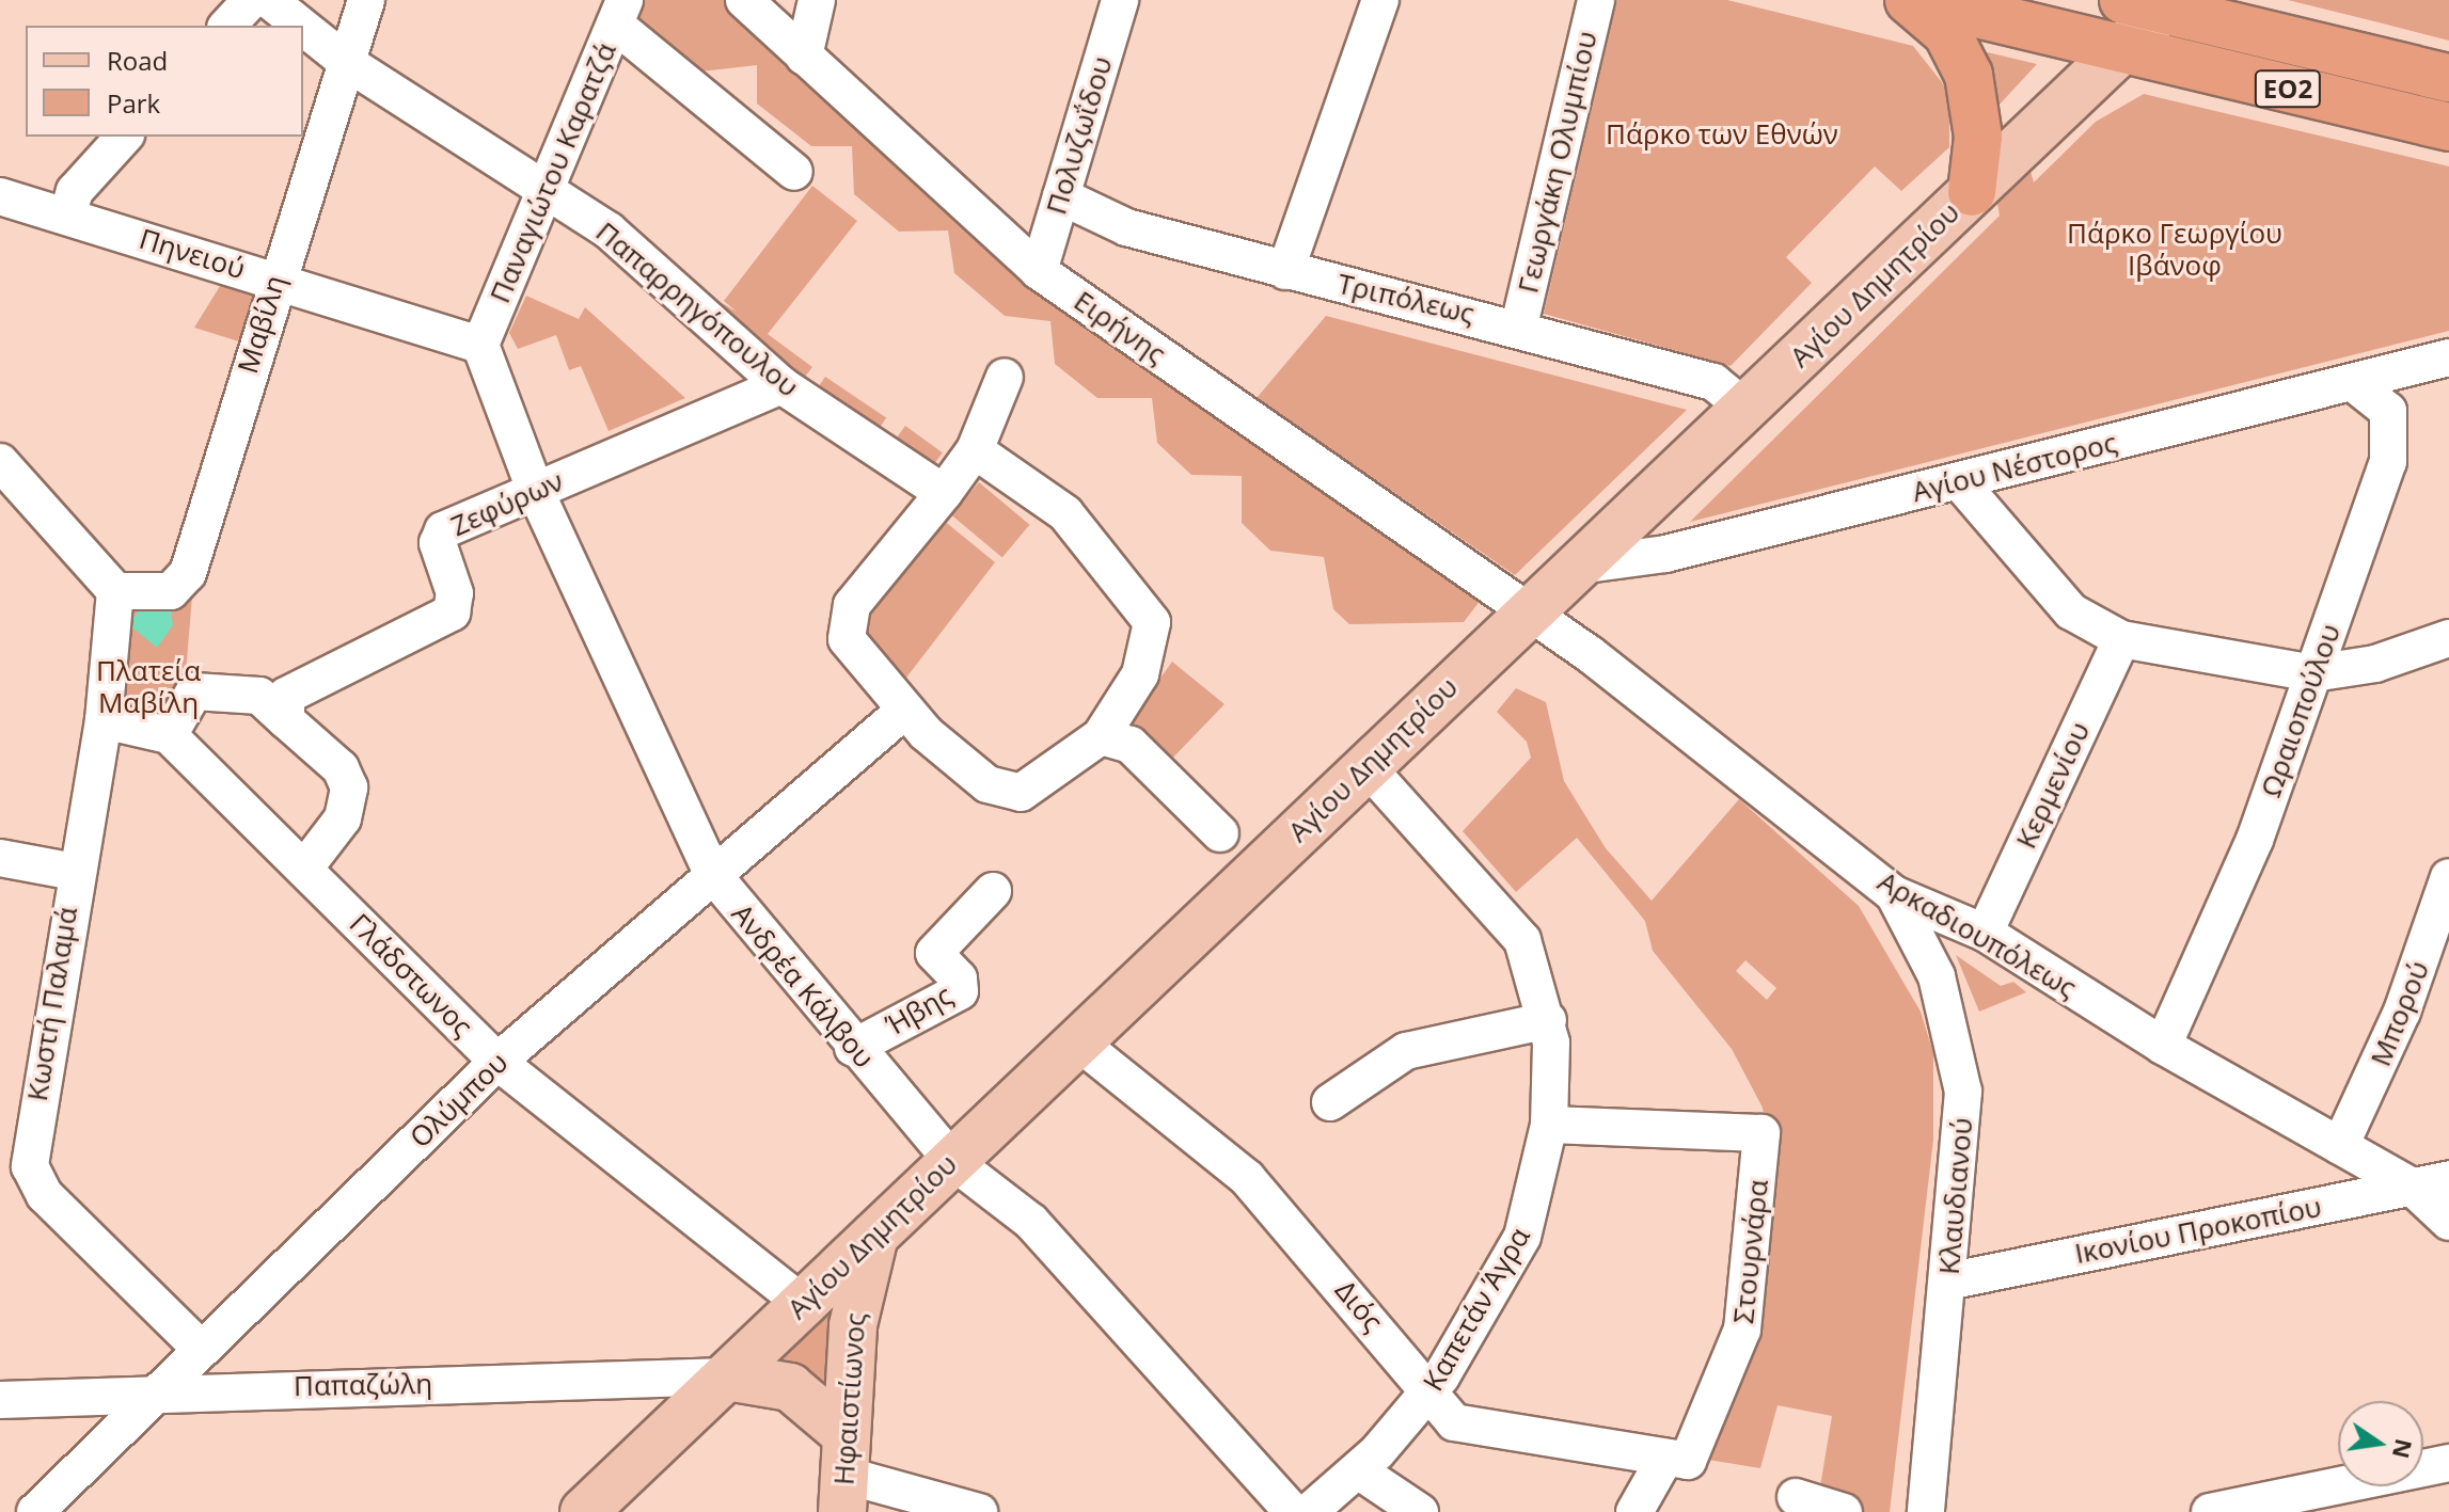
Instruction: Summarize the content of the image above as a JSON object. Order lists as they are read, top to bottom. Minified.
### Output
{"streets":{"highway":["ΕΟ2"],"main road":["Αγίου Δημητρίου","Ηφαιστίωνος"],"street":["Πολυζωΐδου","Γεωργάκη Ολυμπίου","Παναγιώτου Καρατζά","Πηνειού","Τριπόλεως","Παπαρρηγόπουλου","Μαβίλη","Ειρήνης","Αγίου Νέστορος","Ζεφύρων","Ωραιοπούλου","Κερμενίου","Αρκαδιουπόλεως","Γλάδστωνος","Ανδρέα Κάλβου","Κωστή Παλαμά","Ήβης","Μπορού","Ολύμπου","Κλαυδιανού","Ικονίου Προκοπίου","Στουρνάρα","Διός","Καπετάν Άγρα","Παπαζώλη"]},"crossings":[["ΕΟ2","Αγίου Δημητρίου"],["Πολυζωΐδου","Τριπόλεως"],["Πολυζωΐδου","Ειρήνης"],["Γεωργάκη Ολυμπίου","Τριπόλεως"],["Παναγιώτου Καρατζά","Πηνειού"],["Παναγιώτου Καρατζά","Παπαρρηγόπουλου"],["Παναγιώτου Καρατζά","Ανδρέα Κάλβου"],["Πηνειού","Μαβίλη"],["Πηνειού","Ανδρέα Κάλβου"],["Αγίου Δημητρίου","Τριπόλεως"],["Αγίου Δημητρίου","Ειρήνης"],["Αγίου Δημητρίου","Αγίου Νέστορος"],["Αγίου Δημητρίου","Αρκαδιουπόλεως"],["Αγίου Δημητρίου","Γλάδστωνος"],["Αγίου Δημητρίου","Ανδρέα Κάλβου"],["Αγίου Δημητρίου","Διός"],["Αγίου Δημητρίου","Καπετάν Άγρα"],["Αγίου Δημητρίου","Παπαζώλη"],["Αγίου Δημητρίου","Ηφαιστίωνος"],["Παπαρρηγόπουλου","Μαβίλη"],["Παπαρρηγόπουλου","Ζεφύρων"],["Παπαρρηγόπουλου","Ολύμπου"],["Μαβίλη","Κωστή Παλαμά"],["Ειρήνης","Αρκαδιουπόλεως"],["Αγίου Νέστορος","Ωραιοπούλου"],["Ζεφύρων","Ανδρέα Κάλβου"],["Ωραιοπούλου","Αρκαδιουπόλεως"],["Κερμενίου","Αρκαδιουπόλεως"],["Αρκαδιουπόλεως","Μπορού"],["Αρκαδιουπόλεως","Κλαυδιανού"],["Αρκαδιουπόλεως","Ικονίου Προκοπίου"],["Γλάδστωνος","Ολύμπου"],["Ανδρέα Κάλβου","Ήβης"],["Ανδρέα Κάλβου","Ολύμπου"],["Κωστή Παλαμά","Ολύμπου"],["Ολύμπου","Παπαζώλη"],["Κλαυδιανού","Ικονίου Προκοπίου"],["Στουρνάρα","Διός"],["Στουρνάρα","Καπετάν Άγρα"],["Διός","Καπετάν Άγρα"]],"parks":["Πάρκο των Εθνών","Πάρκο Γεωργίου Ιβάνοφ","Πλατεία Μαβίλη"],"legend":["Road","Park"],"north":"right"}
